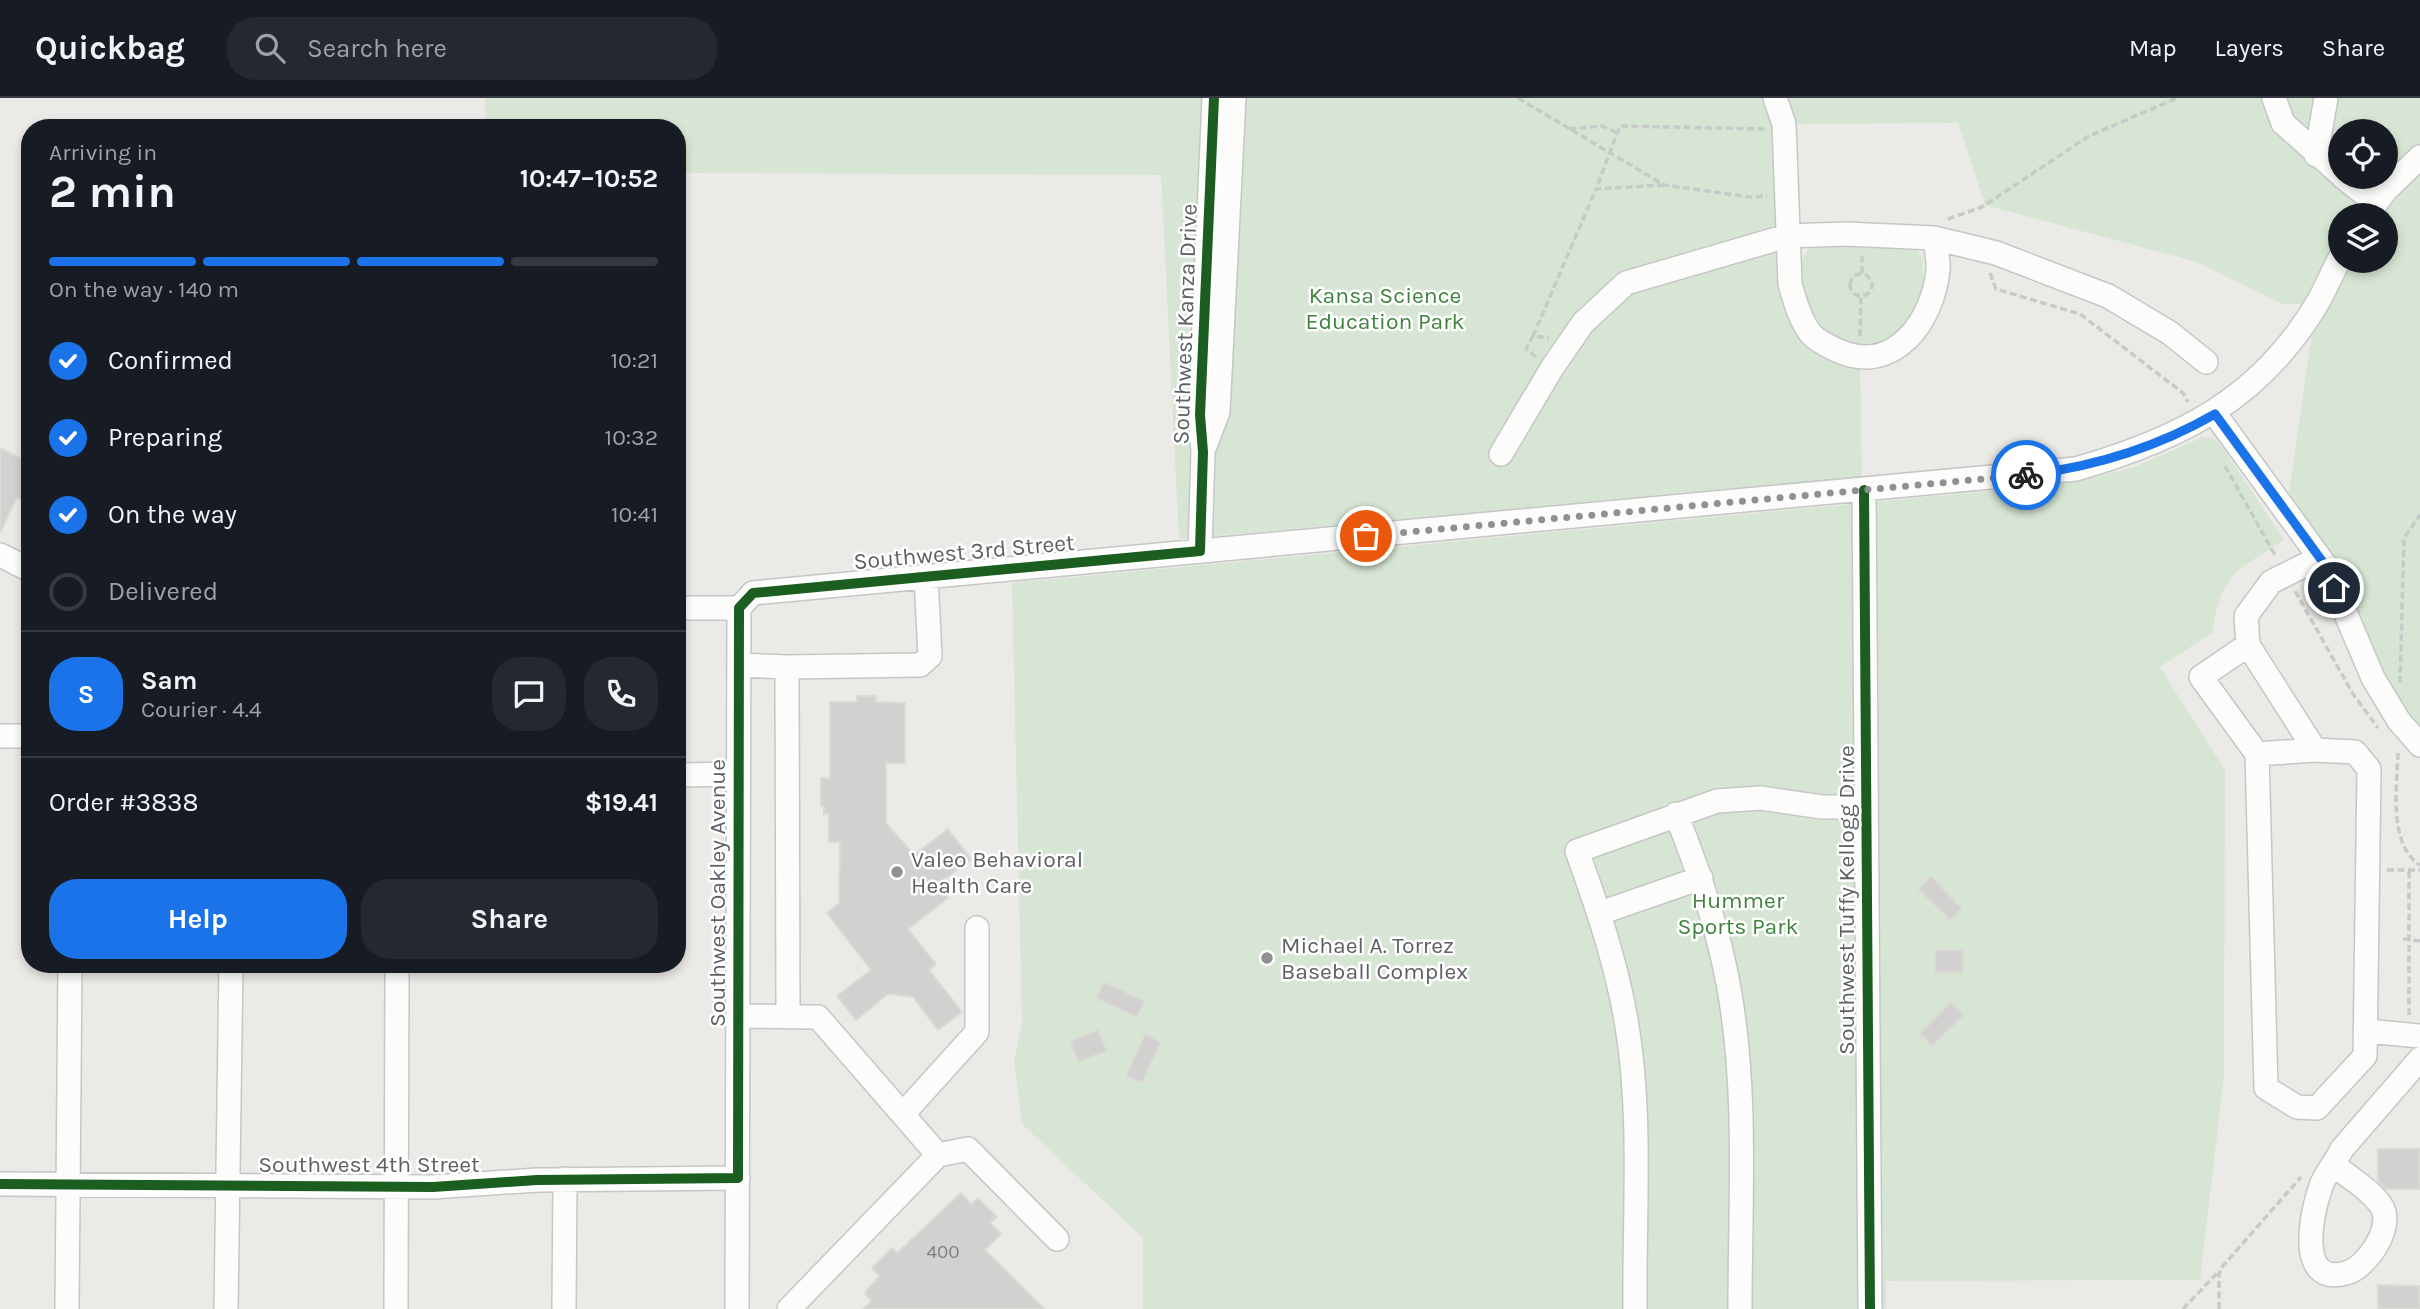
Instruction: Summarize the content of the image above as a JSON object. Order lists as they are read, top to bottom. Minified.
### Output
{"streets":{"street":["Southwest Kanza Drive","Southwest 3rd Street","Southwest Oakley Avenue","Southwest Tuffy Kellogg Drive","Southwest 4th Street"]},"crossings":[["Southwest Kanza Drive","Southwest 3rd Street"],["Southwest 3rd Street","Southwest Oakley Avenue"],["Southwest 3rd Street","Southwest Tuffy Kellogg Drive"],["Southwest Oakley Avenue","Southwest 4th Street"]],"parks":["Kansa Science Education Park","Hummer Sports Park"],"places":["Valeo Behavioral Health Care","Michael A. Torrez Baseball Complex"],"house_numbers":["400"],"page":{"header":"Quickbag","search":"Search here","nav":["Map","Layers","Share"],"heading":["2 min","Arriving in","10:47–10:52"],"panel":["Sam","Courier · 4.4","Order #3838","$19.41"],"bar":"On the way · 140 m","list":[["Confirmed","10:21"],["Preparing","10:32"],["On the way","10:41"],"Delivered"],"round":"S","buttons":["Help","Share"]}}
